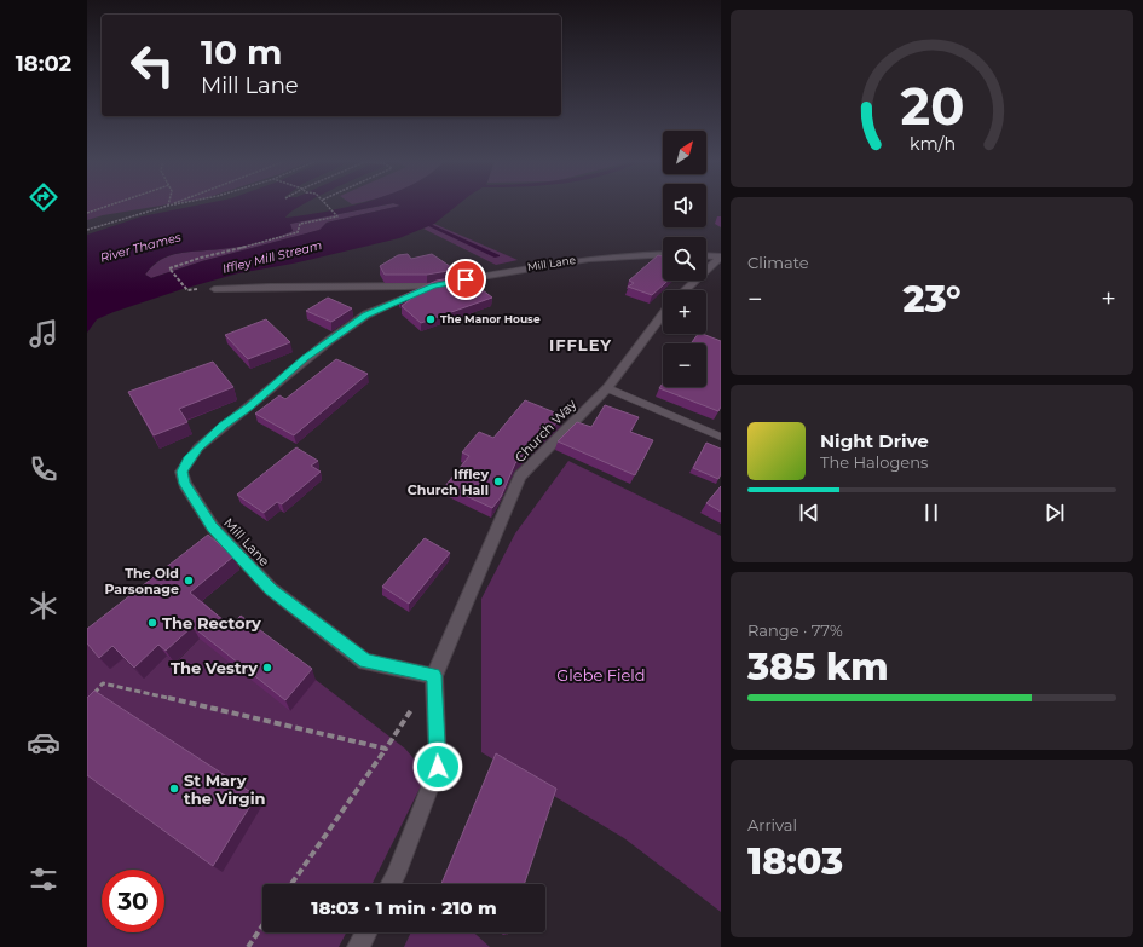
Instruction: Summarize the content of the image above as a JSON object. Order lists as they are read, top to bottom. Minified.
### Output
{"streets":{"street":["Mill Lane","Church Way"]},"crossings":[["Mill Lane","Church Way"]],"districts":["IFFLEY"],"water":["River Thames","Iffley Mill Stream"],"parks":["Glebe Field"],"places":["The Manor House","Iffley Church Hall","The Old Parsonage","The Rectory","The Vestry","St Mary the Virgin"],"north":"top right","page":{"tabs":"18:02","turn":["10 m","Mill Lane"],"map_buttons":["+","−"],"tile":["Climate",["Range · 77%","385 km"],["Arrival","18:03"]],"heat":["−","23°","+"],"song":["Night Drive","The Halogens"],"limit":"30","trip":"18:03 · 1 min · 210 m","gauge":["20","km/h"]}}
